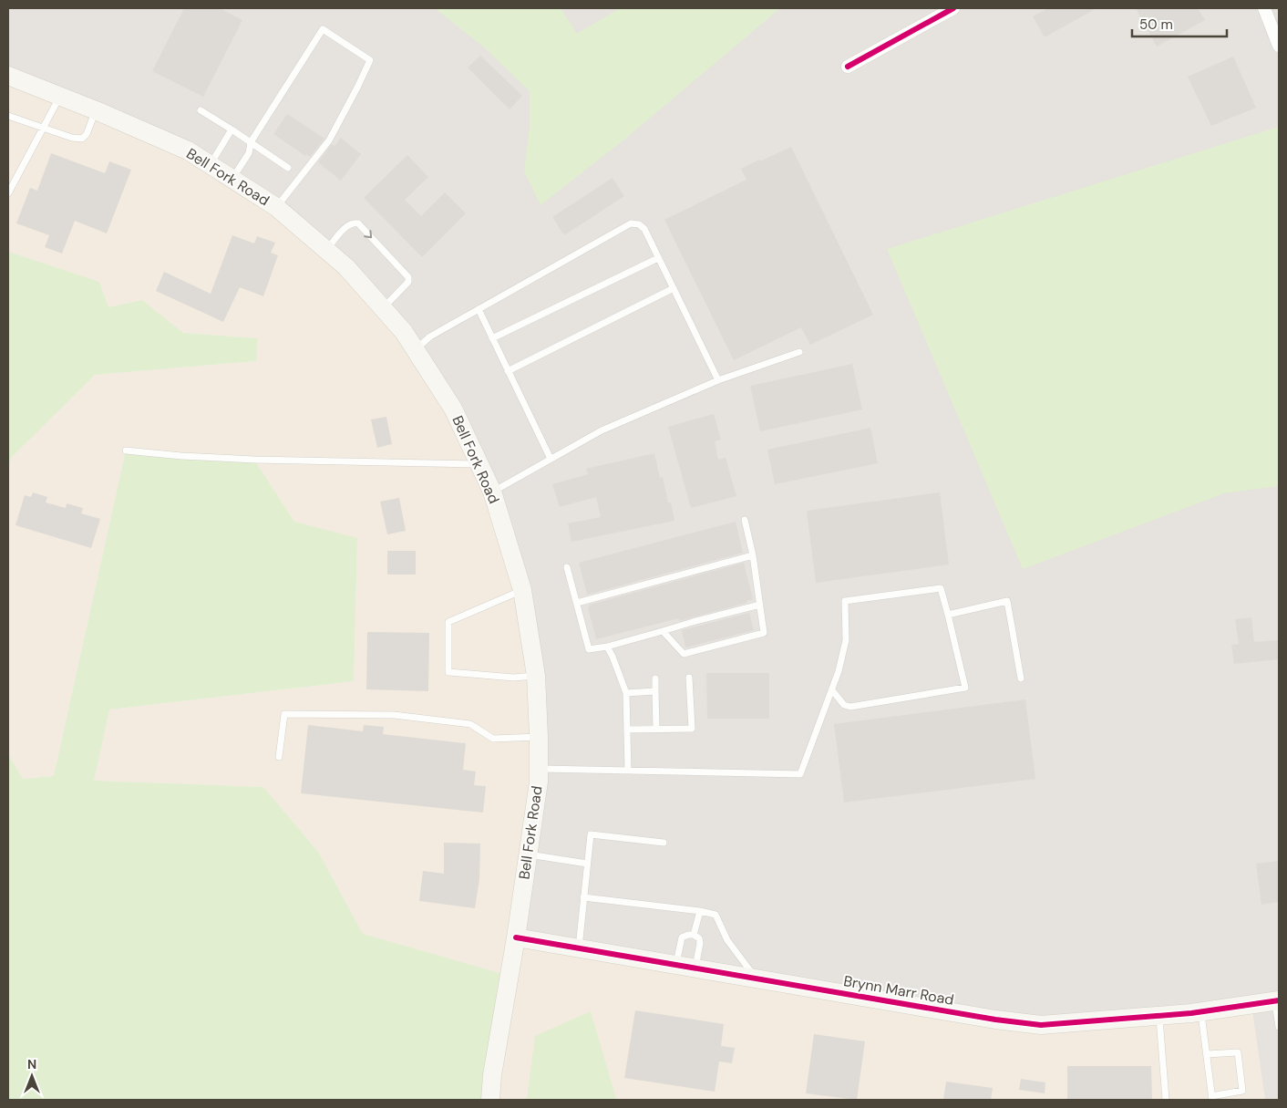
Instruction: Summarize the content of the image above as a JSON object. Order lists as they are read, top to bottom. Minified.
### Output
{"streets":{"main road":["Bell Fork Road","Brynn Marr Road"]},"crossings":[["Bell Fork Road","Brynn Marr Road"]],"scale_bar":"50 m","north":"top"}
